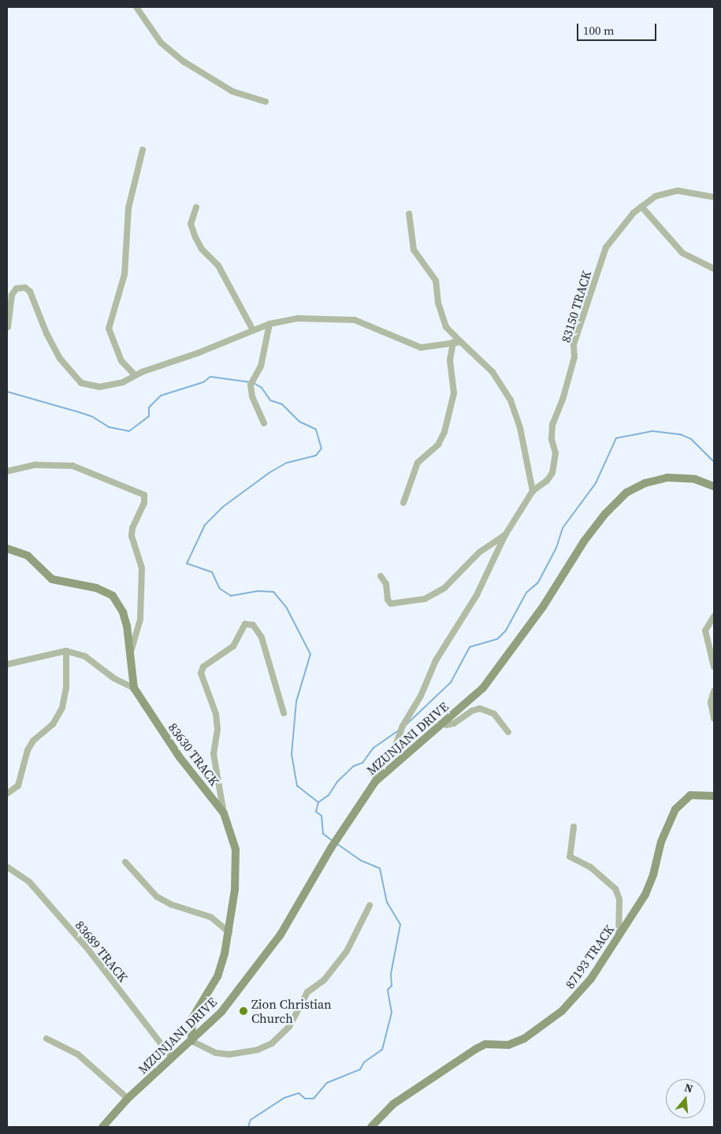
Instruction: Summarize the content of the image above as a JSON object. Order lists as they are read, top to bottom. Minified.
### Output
{"streets":{"street":["83150 TRACK","MZUNJANI DRIVE","83630 TRACK","83689 TRACK","87193 TRACK"]},"crossings":[["83150 TRACK","MZUNJANI DRIVE"],["MZUNJANI DRIVE","83630 TRACK"],["MZUNJANI DRIVE","83689 TRACK"]],"places":["Zion Christian Church"],"scale_bar":"100 m","north":"top"}
